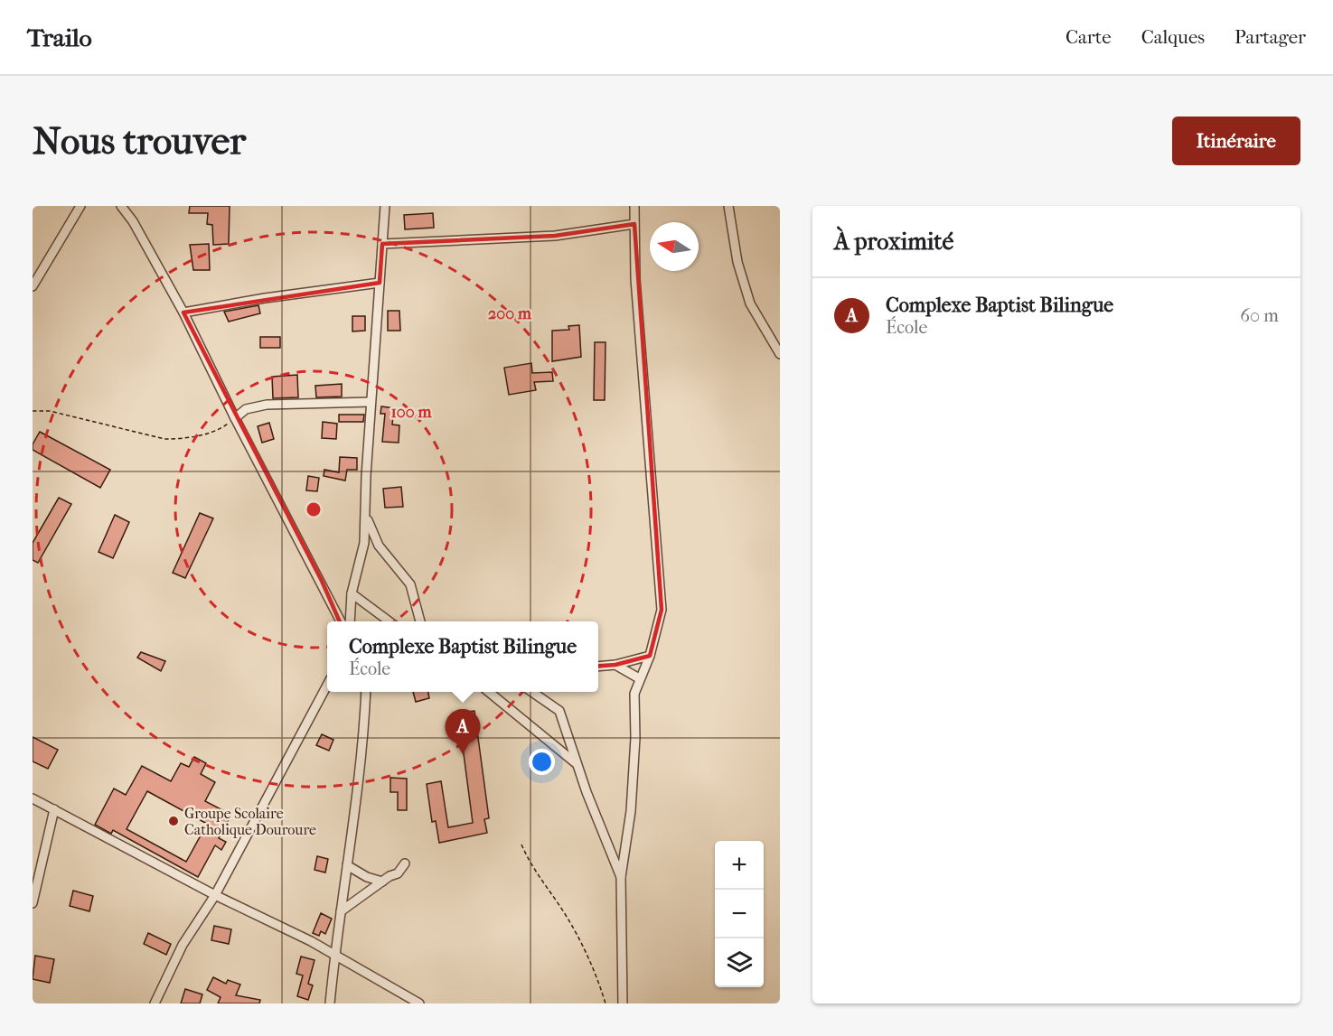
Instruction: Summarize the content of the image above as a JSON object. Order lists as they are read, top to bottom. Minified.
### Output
{"places":["Groupe Scolaire Catholique Douroure"],"north":"left","page":{"header":"Trailo","nav":["Carte","Calques","Partager"],"buttons":"Itinéraire","title":"Nous trouver","heading":"À proximité","list":[{"mark":"A","name":"Complexe Baptist Bilingue","note":"École","value":"60 m"}],"popup":["Complexe Baptist Bilingue","École"],"pins":"A","map_buttons":["+","−"]},"rings":["200 m","100 m"]}
